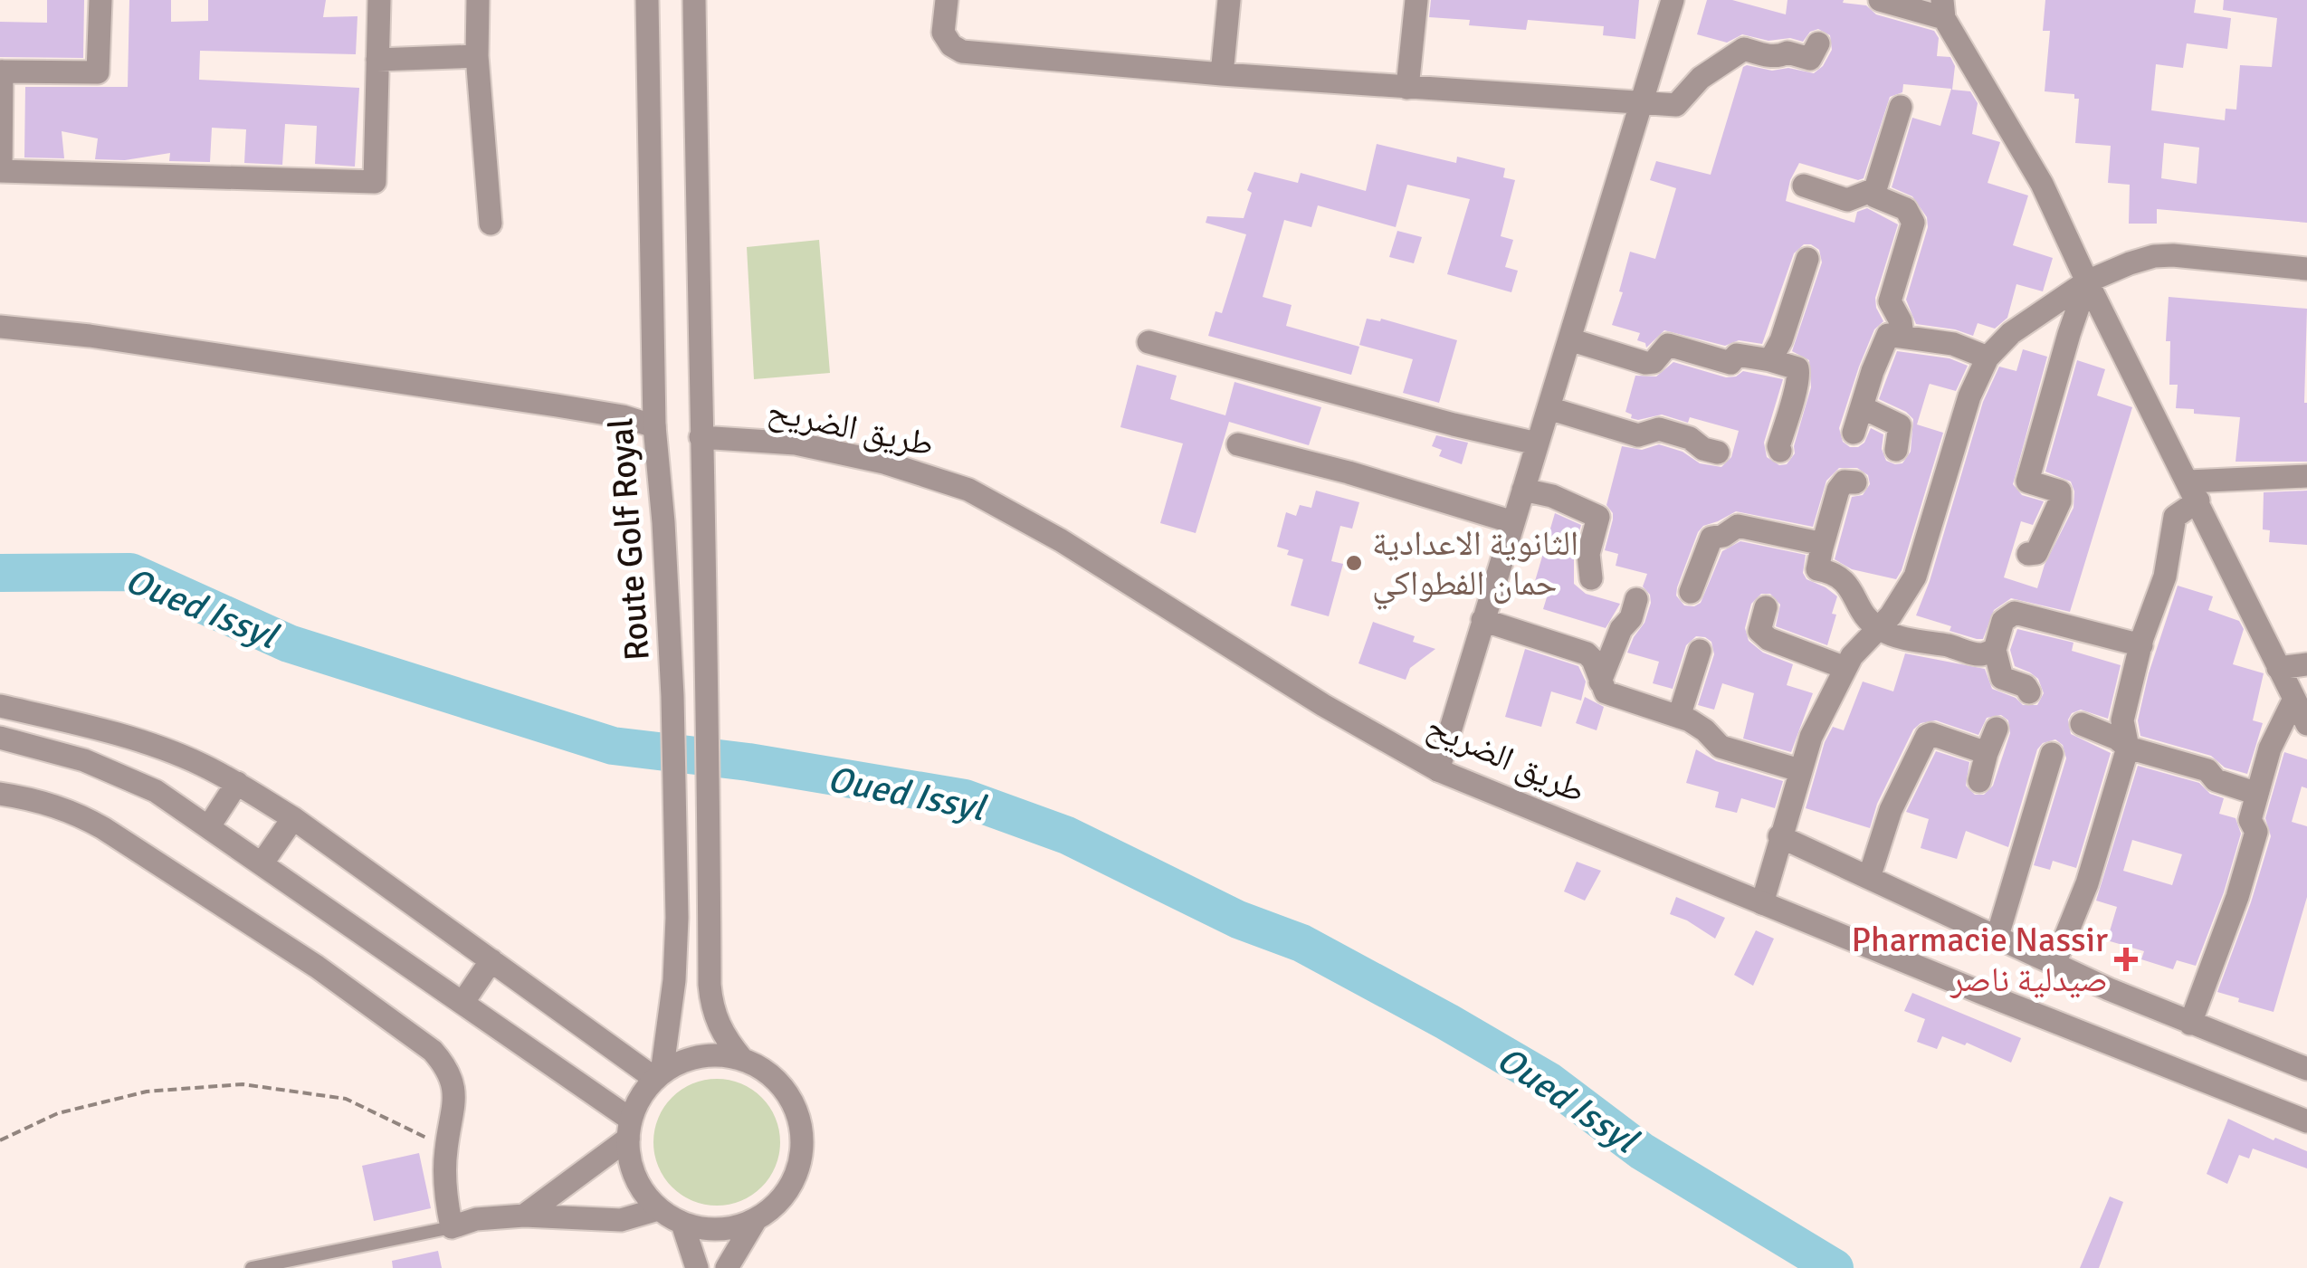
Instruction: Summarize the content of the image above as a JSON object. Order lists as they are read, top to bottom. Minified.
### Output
{"streets":{"street":["طريق الضريح","Route Golf Royal"]},"crossings":[["طريق الضريح","Route Golf Royal"]],"water":["Oued Issyl"],"places":{"other":["الثانوية الاعدادية حمان الفطواكي"],"health":["Pharmacie Nassir صيدلية ناصر"]}}
